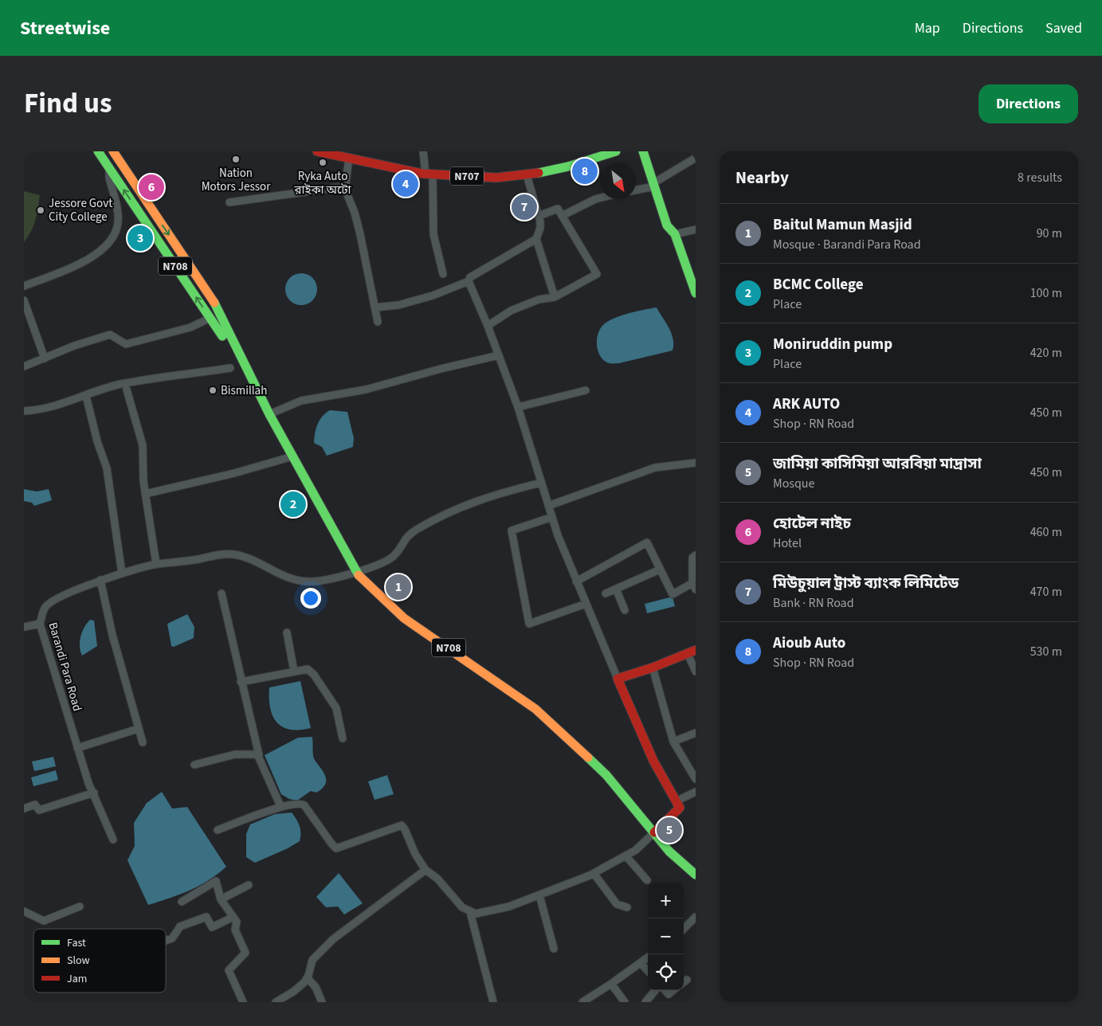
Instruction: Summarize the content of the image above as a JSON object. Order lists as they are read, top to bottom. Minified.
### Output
{"streets":{"main road":["N707","N708"],"street":["Barandi Para Road"]},"crossings":[["N708","Barandi Para Road"]],"places":["Nation Motors Jessor","Ryka Auto রাইকা অটো","Jessore Govt City College","Bismillah"],"legend":["Fast","Slow","Jam"],"north":"bottom right","page":{"header":"Streetwise","nav":["Map","Directions","Saved"],"title":"Find us","buttons":"Directions","heading":["Nearby","8 results"],"pins":["8","4","6","7","3","2","1","5"],"list":[{"mark":"1","name":"Baitul Mamun Masjid","note":"Mosque · Barandi Para Road","value":"90 m"},{"mark":"2","name":"BCMC College","note":"Place","value":"100 m"},{"mark":"3","name":"Moniruddin pump","note":"Place","value":"420 m"},{"mark":"4","name":"ARK AUTO","note":"Shop · RN Road","value":"450 m"},{"mark":"5","name":"জামিয়া কাসিমিয়া আরবিয়া মাদ্রাসা","note":"Mosque","value":"450 m"},{"mark":"6","name":"হোটেল নাইচ","note":"Hotel","value":"460 m"},{"mark":"7","name":"মিউচুয়াল ট্রাস্ট ব্যাংক লিমিটেড","note":"Bank · RN Road","value":"470 m"},{"mark":"8","name":"Aioub Auto","note":"Shop · RN Road","value":"530 m"}],"map_buttons":["+","−"]}}
